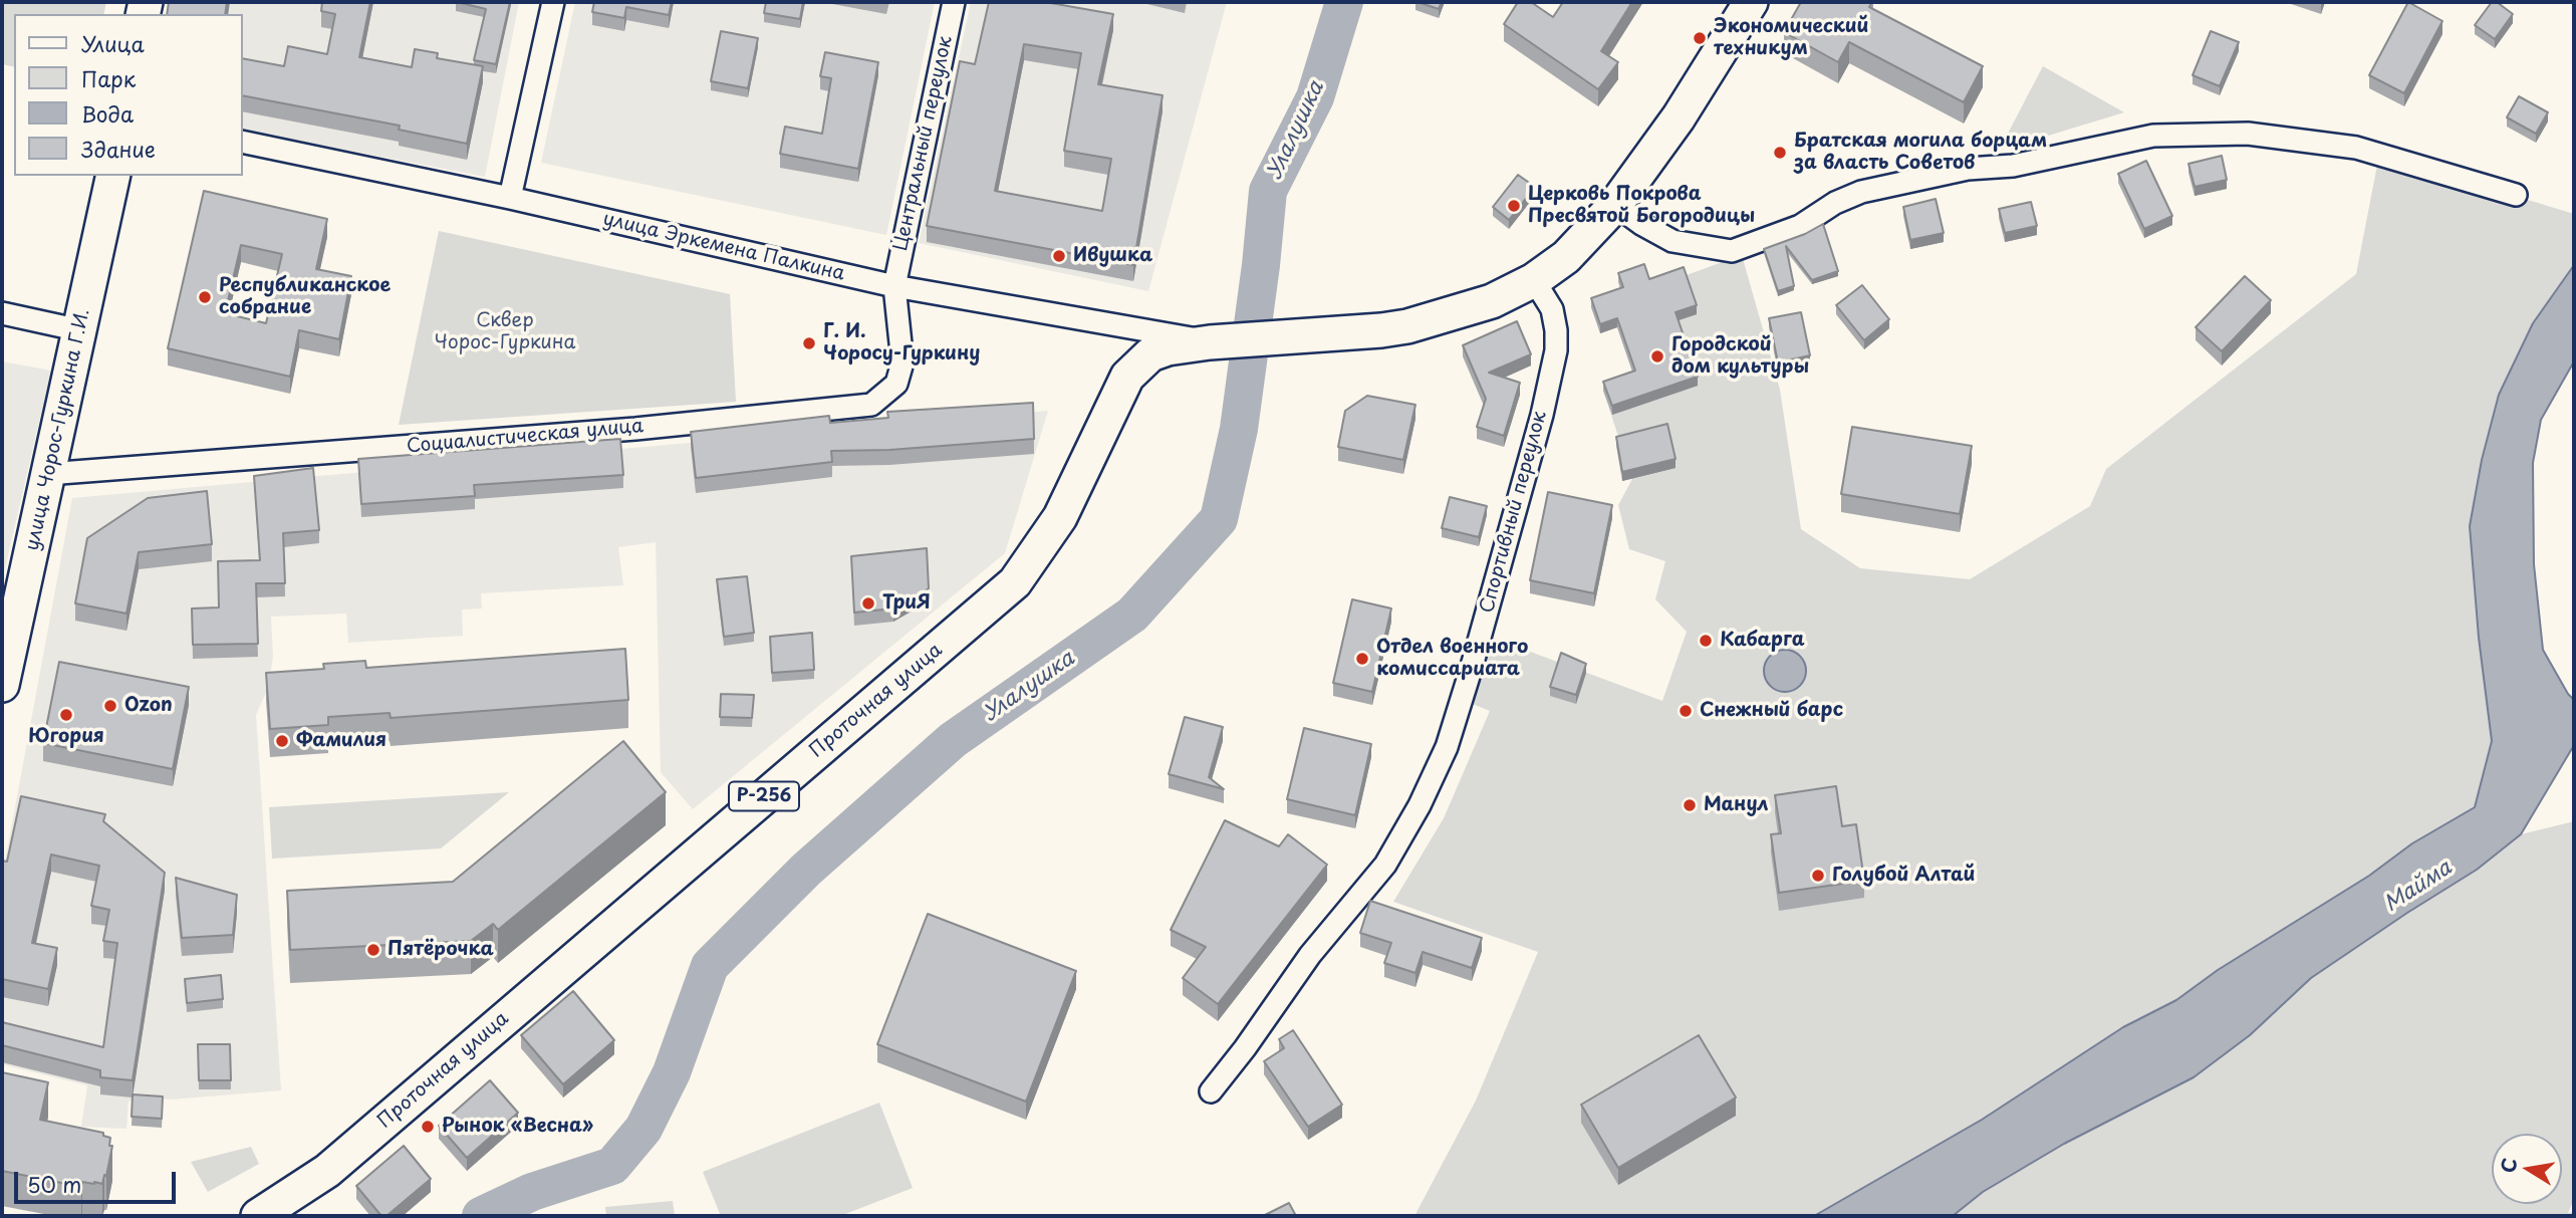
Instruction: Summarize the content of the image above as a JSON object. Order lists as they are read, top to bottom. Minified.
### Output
{"streets":{"main road":["улица Чорос-Гуркина Г.И.","Проточная улица","Р-256"],"street":["Центральный переулок","улица Эркемена Палкина","Социалистическая улица","Спортивный переулок"]},"crossings":[["Центральный переулок","улица Эркемена Палкина"],["Центральный переулок","Социалистическая улица"],["улица Эркемена Палкина","Социалистическая улица"],["улица Эркемена Палкина","Проточная улица"],["улица Эркемена Палкина","Р-256"],["улица Чорос-Гуркина Г.И.","Социалистическая улица"],["Спортивный переулок","Р-256"],["Проточная улица","Р-256"]],"water":["Улалушка","Майма"],"parks":["Сквер Чорос-Гуркина"],"places":["Экономический техникум","Братская могила борцам за власть Советов","Церковь Покрова Пресвятой Богородицы","Ивушка","Республиканское собрание","Г. И. Чоросу-Гуркину","Городской дом культуры","ТриЯ","Кабарга","Отдел военного комиссариата","Ozon","Снежный барс","Югория","Фамилия","Манул","Голубой Алтай","Пятёрочка","Рынок «Весна»"],"legend":["Улица","Парк","Вода","Здание"],"scale_bar":"50 m","north":"left"}
